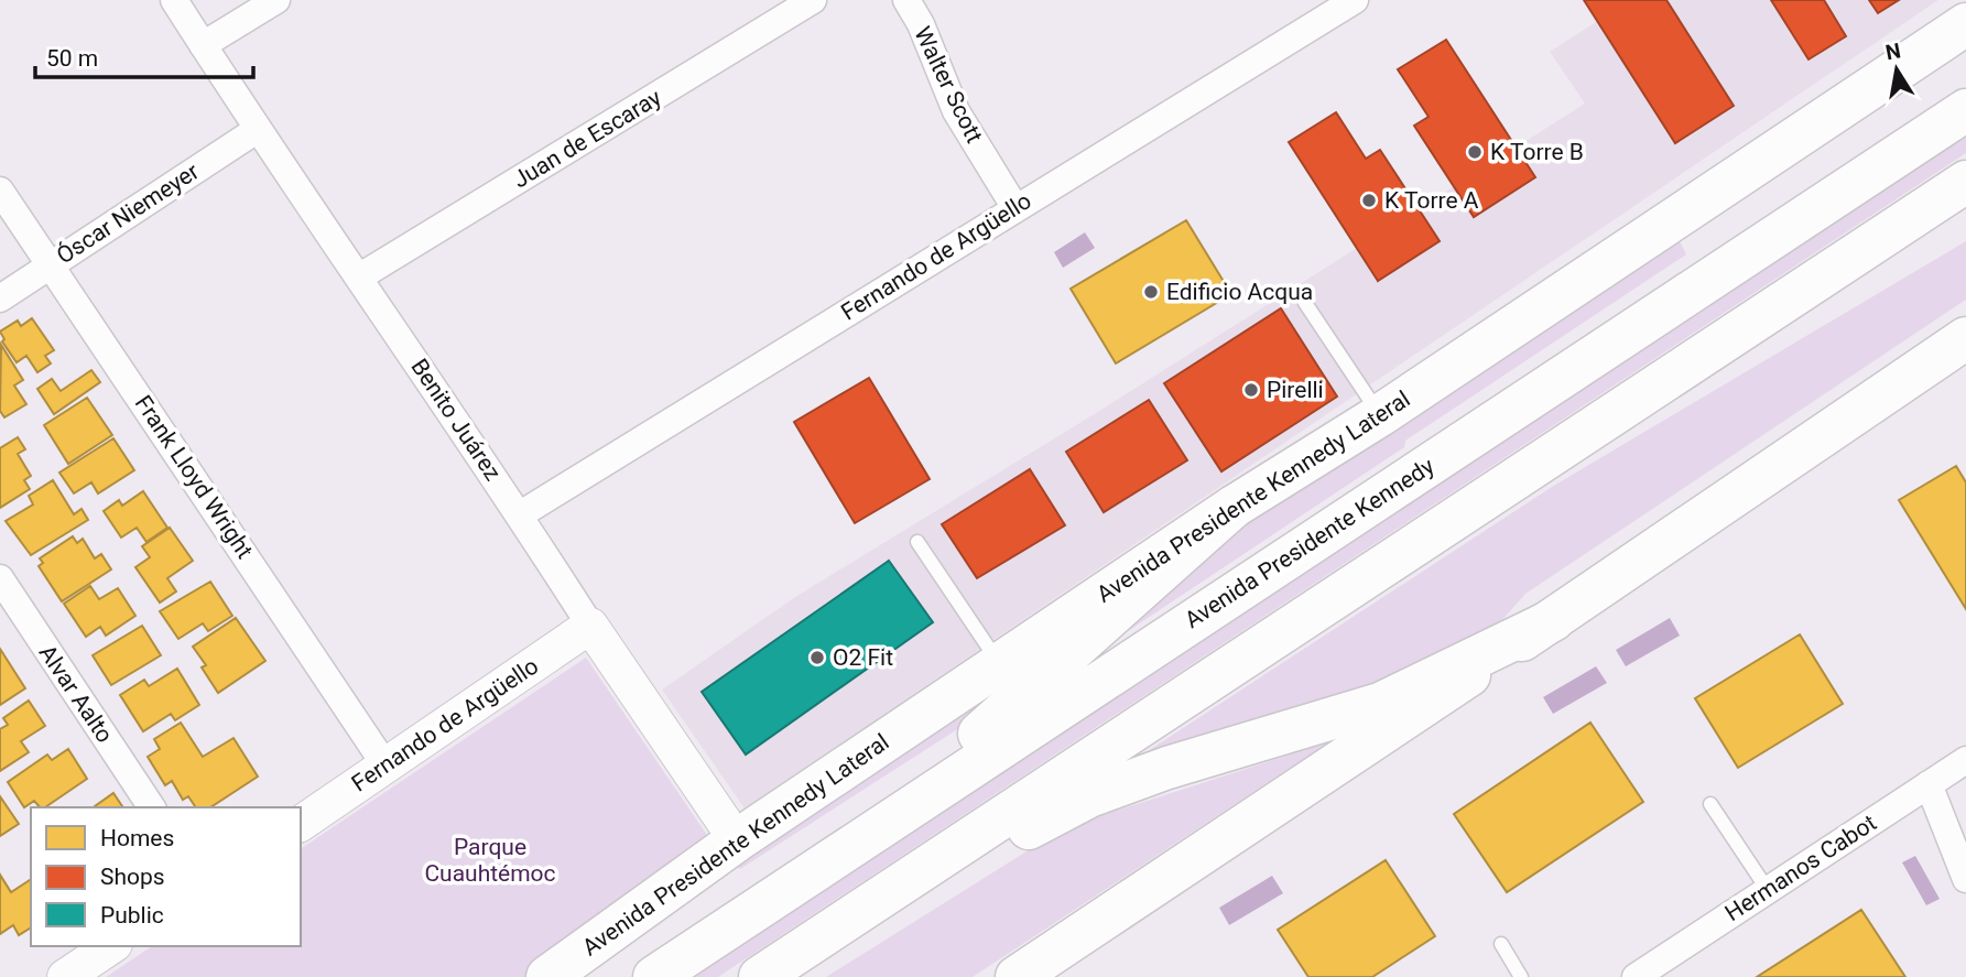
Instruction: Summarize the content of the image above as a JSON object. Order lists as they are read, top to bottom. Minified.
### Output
{"streets":{"main road":["Avenida Presidente Kennedy Lateral","Avenida Presidente Kennedy"],"street":["Walter Scott","Juan de Escaray","Óscar Niemeyer","Fernando de Argüello","Benito Juárez","Frank Lloyd Wright","Alvar Aalto","Hermanos Cabot"]},"crossings":[["Walter Scott","Fernando de Argüello"],["Juan de Escaray","Benito Juárez"],["Óscar Niemeyer","Benito Juárez"],["Óscar Niemeyer","Frank Lloyd Wright"],["Fernando de Argüello","Benito Juárez"],["Fernando de Argüello","Frank Lloyd Wright"],["Benito Juárez","Avenida Presidente Kennedy Lateral"]],"parks":["Parque Cuauhtémoc"],"places":["K Torre B","K Torre A","Edificio Acqua","Pirelli","O2 Fit"],"legend":["Homes","Shops","Public"],"scale_bar":"50 m","north":"top"}
